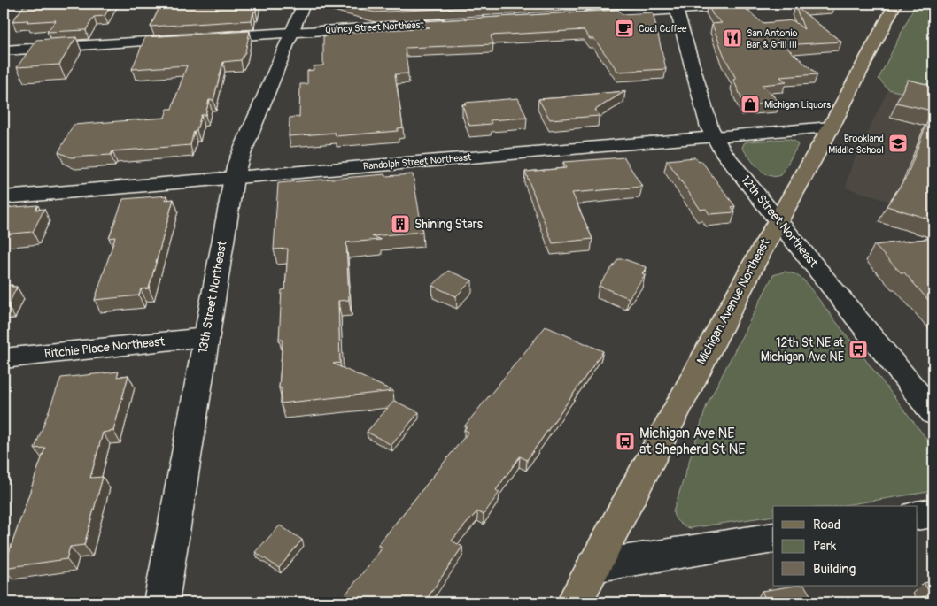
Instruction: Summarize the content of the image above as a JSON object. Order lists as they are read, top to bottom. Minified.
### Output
{"streets":{"main road":["Michigan Avenue Northeast"],"street":["Quincy Street Northeast","Randolph Street Northeast","12th Street Northeast","13th Street Northeast","Ritchie Place Northeast"]},"crossings":[["Quincy Street Northeast","13th Street Northeast"],["Randolph Street Northeast","12th Street Northeast"],["Randolph Street Northeast","13th Street Northeast"],["Randolph Street Northeast","Michigan Avenue Northeast"],["12th Street Northeast","Michigan Avenue Northeast"],["13th Street Northeast","Ritchie Place Northeast"]],"places":{"cafe":["Cool Coffee"],"restaurant":["San Antonio Bar & Grill III"],"shop":["Michigan Liquors"],"school or university":["Brookland Middle School"],"building":["Shining Stars"],"bus stop":["12th St NE at Michigan Ave NE","Michigan Ave NE at Shepherd St NE"]},"legend":["Road","Park","Building"]}
